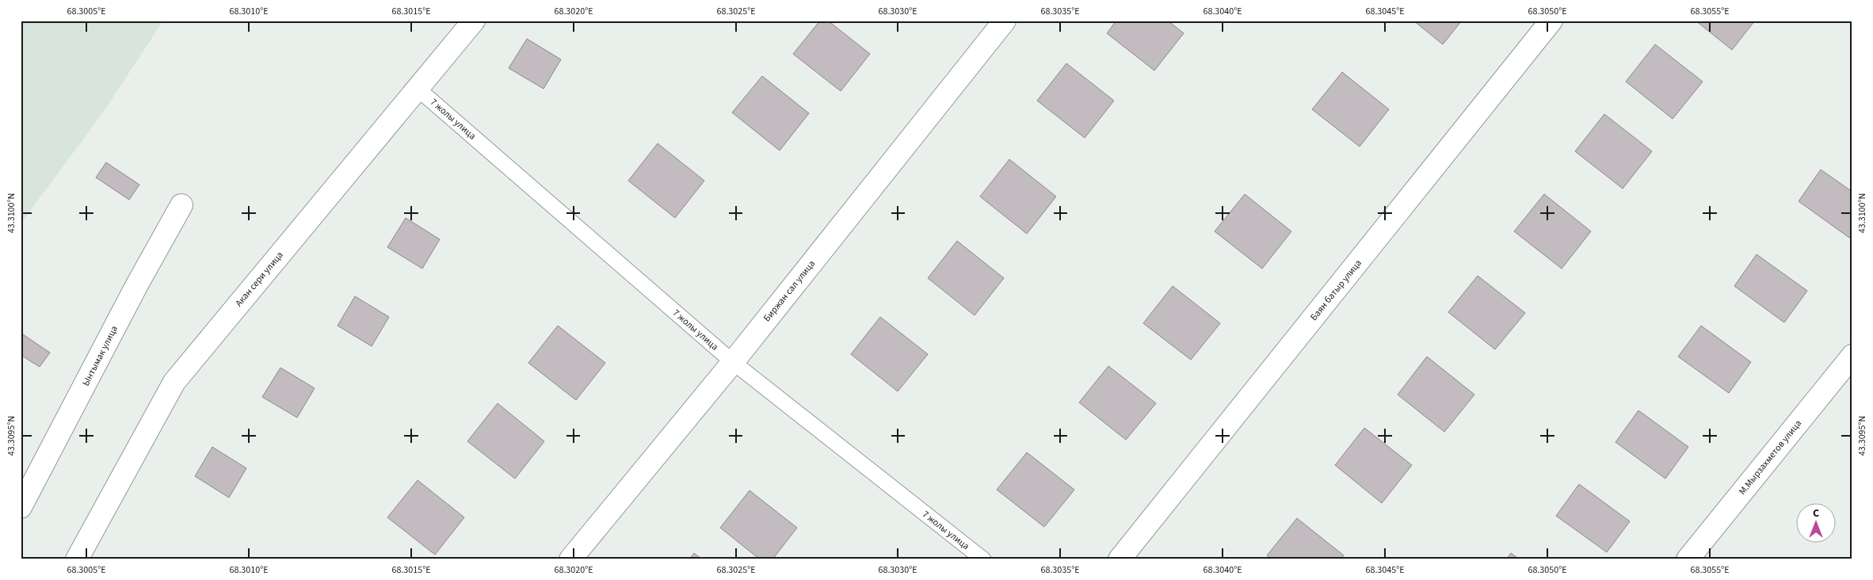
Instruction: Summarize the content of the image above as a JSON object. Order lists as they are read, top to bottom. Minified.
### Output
{"streets":{"street":["Акан сери улица","Баян батыр улица","Биржан сал улица","Ынтымак улица","М.Мырзахметов улица"],"lane":["7 жолы улица"]},"crossings":[["7 жолы улица","Акан сери улица"],["7 жолы улица","Биржан сал улица"]],"north":"top","coordinates":["68.3005°E","68.3010°E","68.3015°E","68.3020°E","68.3025°E","68.3030°E","68.3035°E","68.3040°E","68.3045°E","68.3050°E","68.3055°E","43.3100°N","43.3095°N"]}
